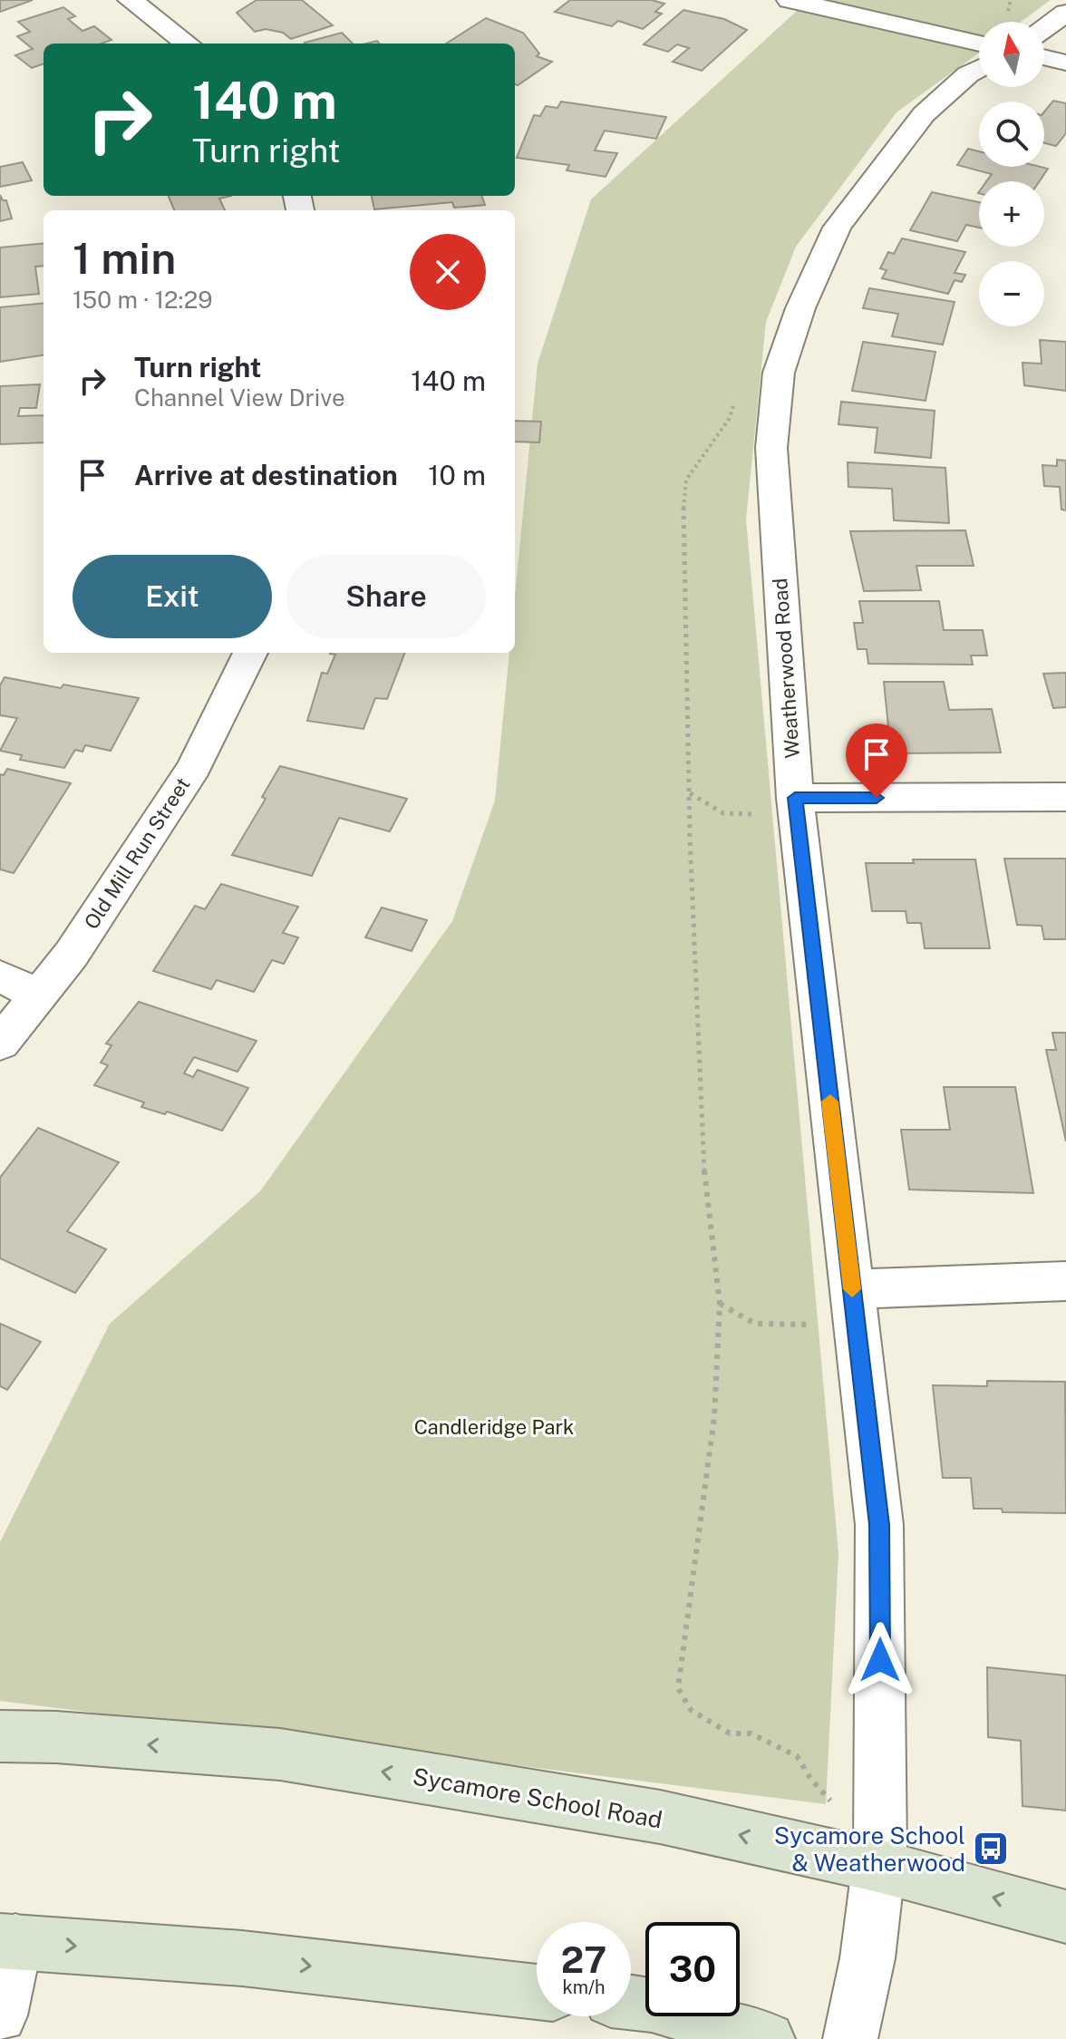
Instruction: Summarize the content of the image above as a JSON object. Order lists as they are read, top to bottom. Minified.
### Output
{"streets":{"main road":["Sycamore School Road"],"street":["Weatherwood Road","Old Mill Run Street"]},"crossings":[["Weatherwood Road","Sycamore School Road"]],"parks":["Candleridge Park"],"places":{"bus stop":["Sycamore School & Weatherwood"]},"north":"top","page":{"map_buttons":["+","−"],"turn":["140 m","Turn right"],"heading":["1 min","150 m · 12:29"],"list":[{"name":"Turn right","note":"Channel View Drive","value":"140 m"},{"name":"Arrive at destination","value":"10 m"}],"buttons":["Exit","Share"],"speed":"27 km/h","limit":"30"}}
